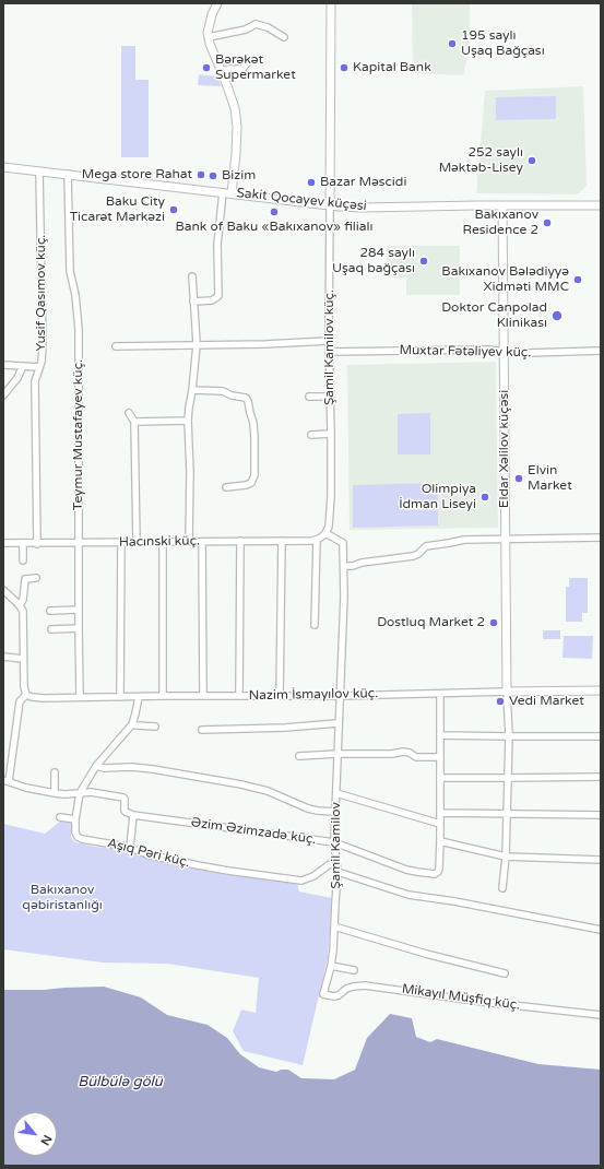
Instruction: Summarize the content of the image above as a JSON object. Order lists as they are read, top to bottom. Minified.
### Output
{"streets":{"street":["Sakit Qocayev küçəsi","Yusif Qasımov küç.","Şamil Kamilov küç.","Muxtar Fətəliyev küç.","Teymur Mustafayev küç.","Eldar Xəlilov küçəsi","Hacınski küç.","Nazim İsmayılov küç.","Əzim Əzimzadə küç.","Şamil Kamilov","Aşıq Pəri küç.","Mikayıl Müşfiq küç."]},"crossings":[["Sakit Qocayev küçəsi","Yusif Qasımov küç."],["Sakit Qocayev küçəsi","Şamil Kamilov küç."],["Sakit Qocayev küçəsi","Teymur Mustafayev küç."],["Sakit Qocayev küçəsi","Eldar Xəlilov küçəsi"],["Yusif Qasımov küç.","Hacınski küç."],["Şamil Kamilov küç.","Muxtar Fətəliyev küç."],["Muxtar Fətəliyev küç.","Eldar Xəlilov küçəsi"],["Teymur Mustafayev küç.","Hacınski küç."],["Teymur Mustafayev küç.","Nazim İsmayılov küç."],["Eldar Xəlilov küçəsi","Nazim İsmayılov küç."],["Nazim İsmayılov küç.","Şamil Kamilov"],["Əzim Əzimzadə küç.","Şamil Kamilov"],["Şamil Kamilov","Aşıq Pəri küç."],["Şamil Kamilov","Mikayıl Müşfiq küç."]],"water":["Bülbülə gölü"],"parks":["Bakıxanov qəbiristanlığı"],"places":["195 saylı Uşaq Bağçası","Bərəkət Supermarket","Kapital Bank","252 saylı Məktəb-Lisey","Mega store Rahat","Bizim","Bazar Məscidi","Baku City Ticarət Mərkəzi","Bank of Baku «Bakıxanov» filialı","Bakıxanov Residence 2","284 saylı Uşaq bağçası","Bakıxanov Bələdiyyə Xidməti MMC","Doktor Canpolad Klinikası","Elvin Market","Olimpiya İdman Liseyi","Dostluq Market 2","Vedi Market"],"north":"bottom right"}
